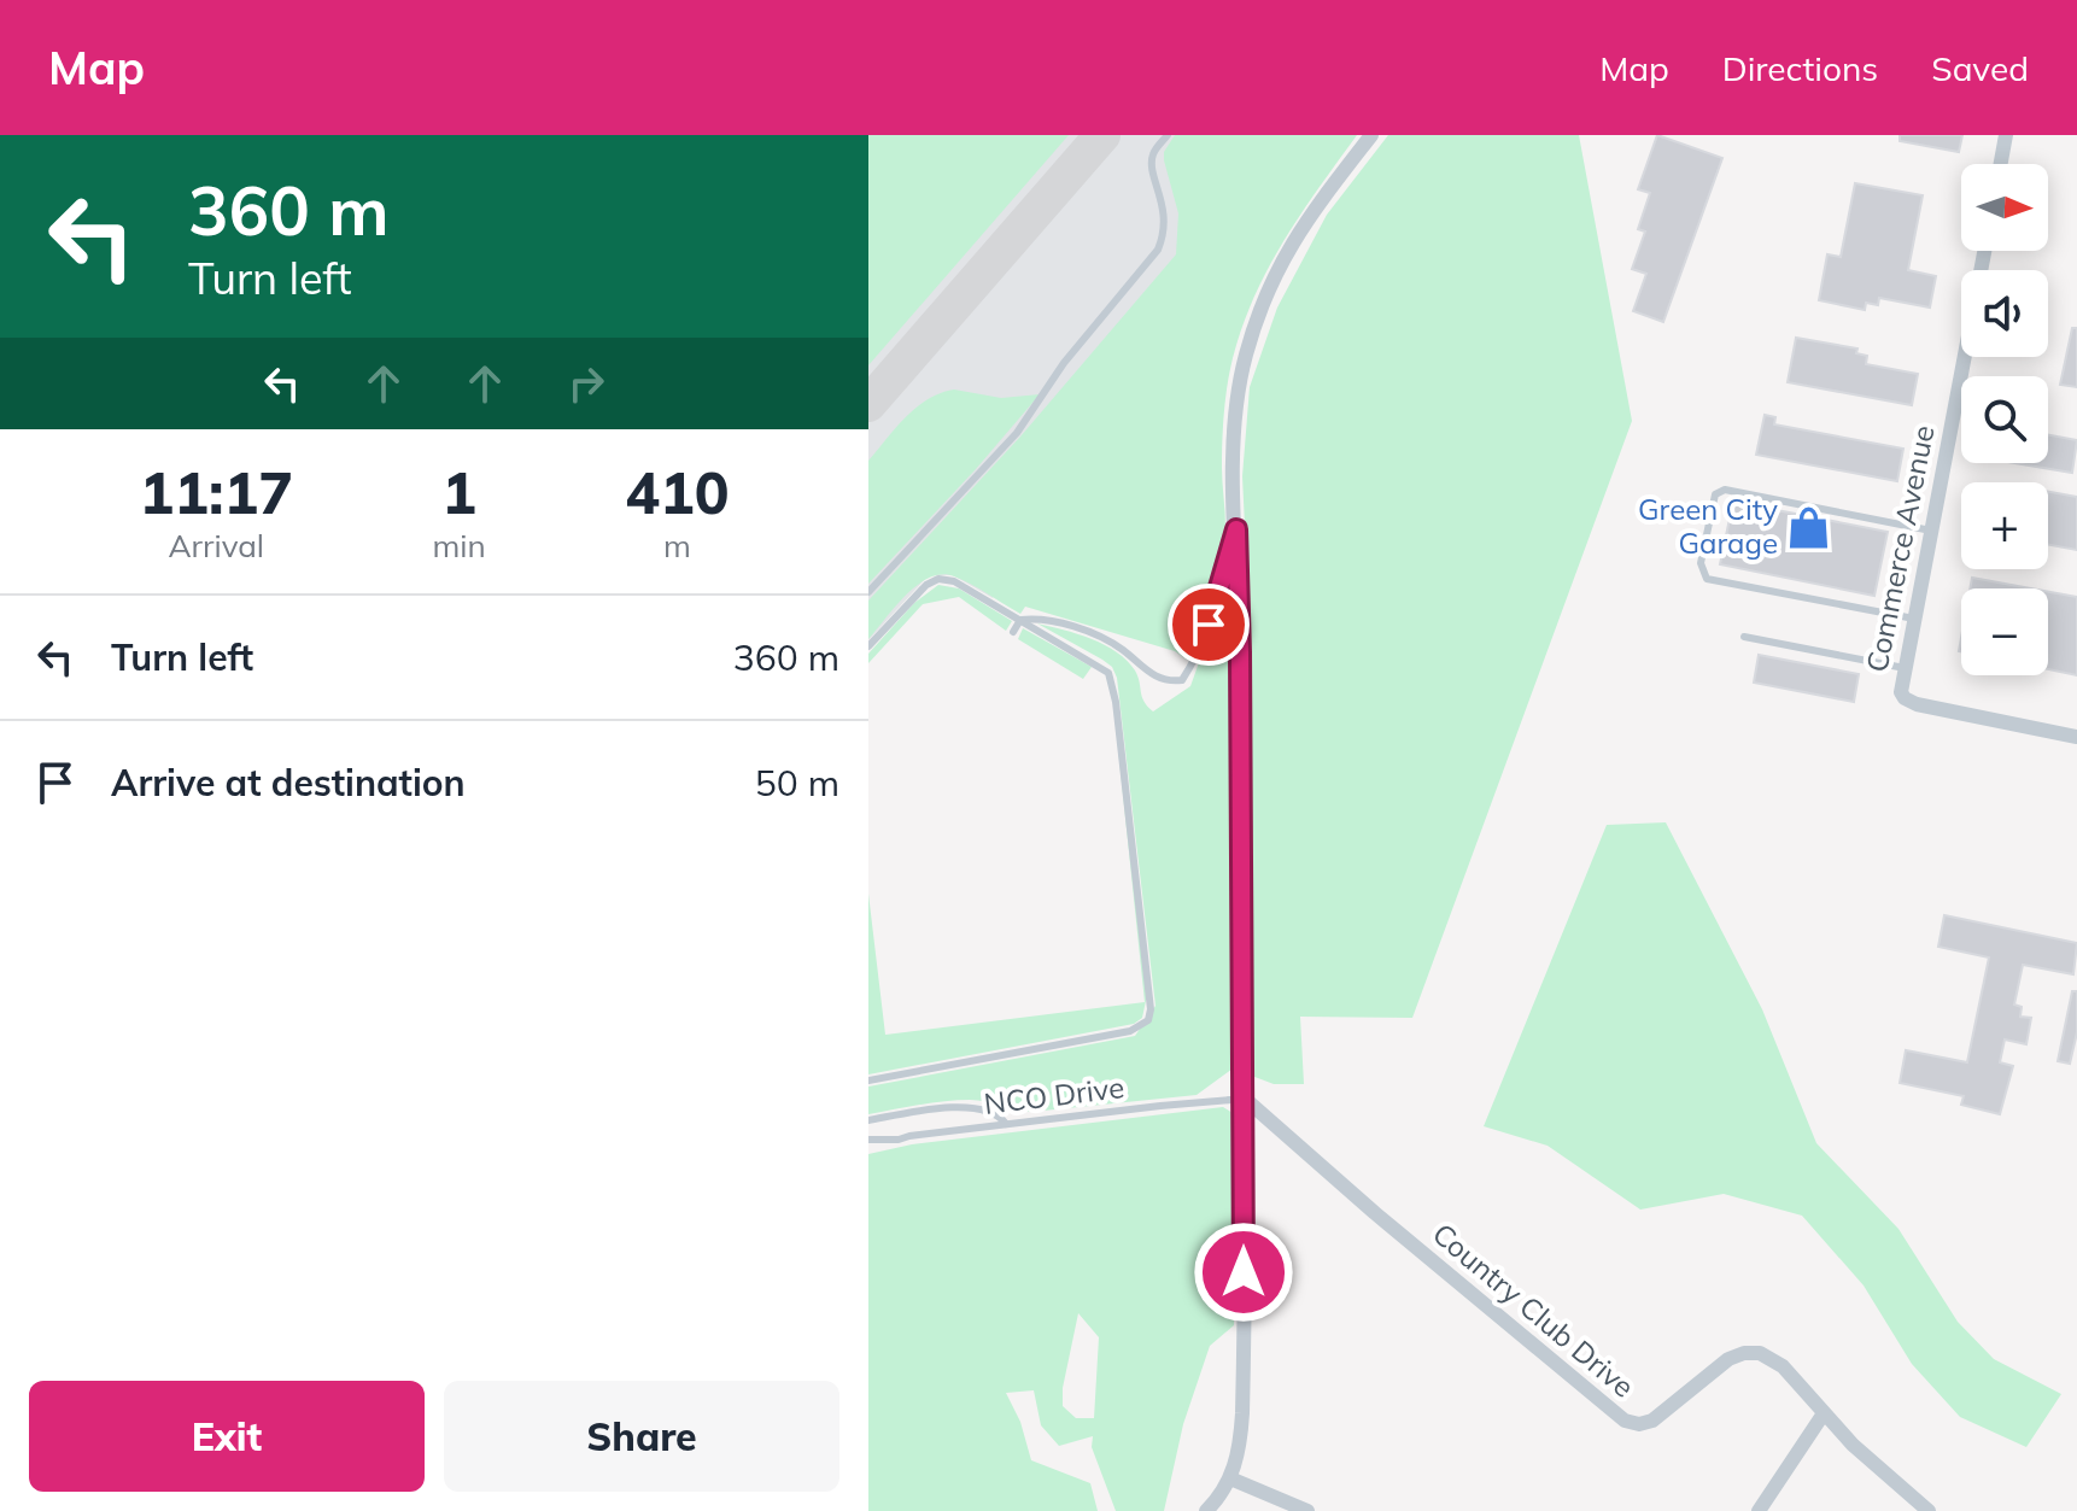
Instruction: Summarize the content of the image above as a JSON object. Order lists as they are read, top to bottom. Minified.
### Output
{"streets":{"street":["Commerce Avenue","Country Club Drive"],"lane":["NCO Drive"]},"crossings":[["NCO Drive","Country Club Drive"]],"places":{"shop":["Green City Garage"]},"north":"right","page":{"header":"Map","nav":["Map","Directions","Saved"],"turn":["360 m","Turn left"],"map_buttons":["+","−"],"eta":["11:17","Arrival","1","min","410","m"],"list":[{"name":"Turn left","value":"360 m"},{"name":"Arrive at destination","value":"50 m"}],"buttons":["Exit","Share"]}}
